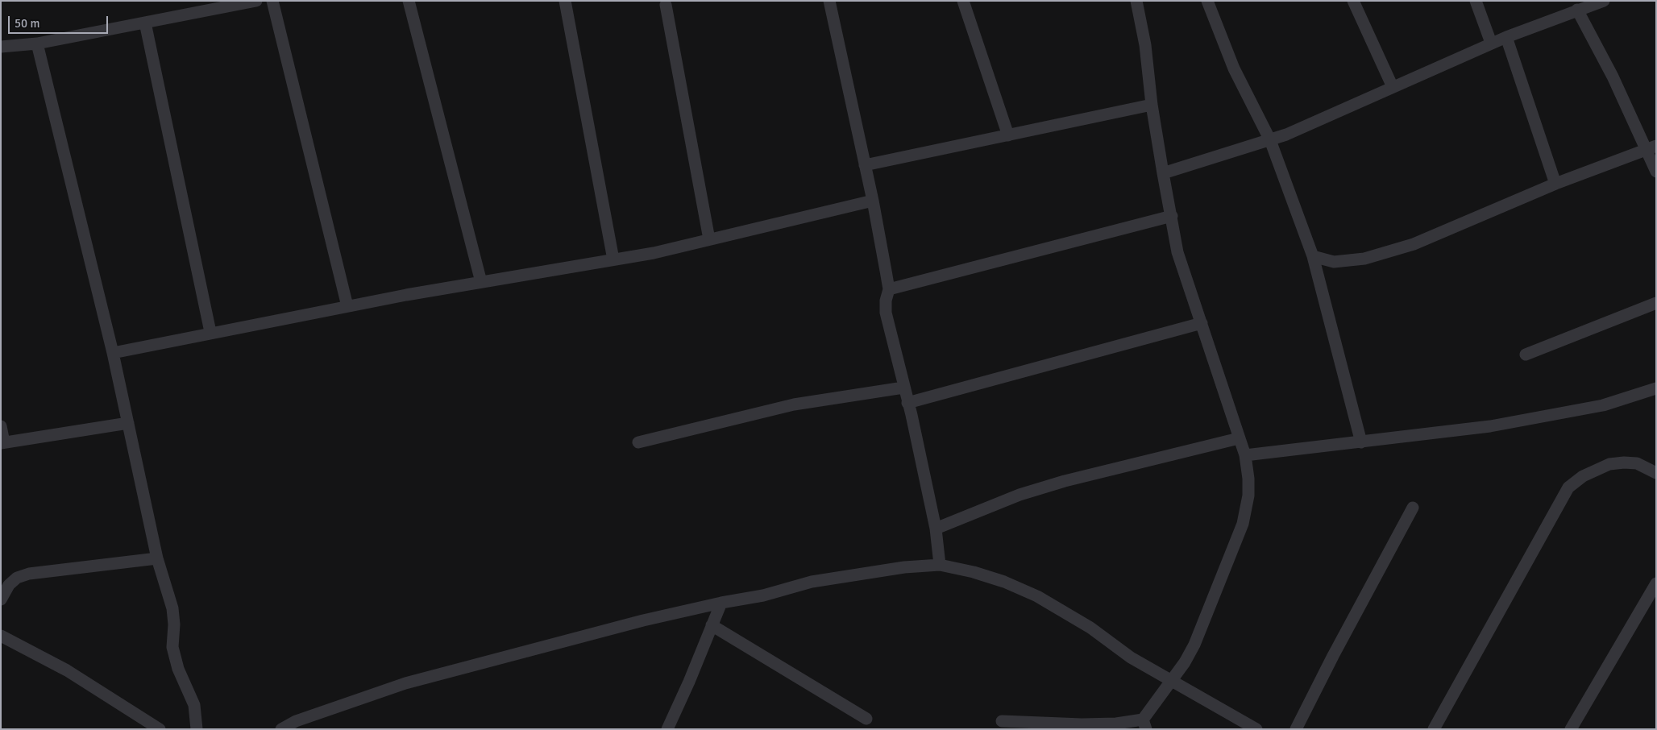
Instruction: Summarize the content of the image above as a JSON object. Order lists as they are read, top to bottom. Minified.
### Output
{"scale_bar":"50 m"}
